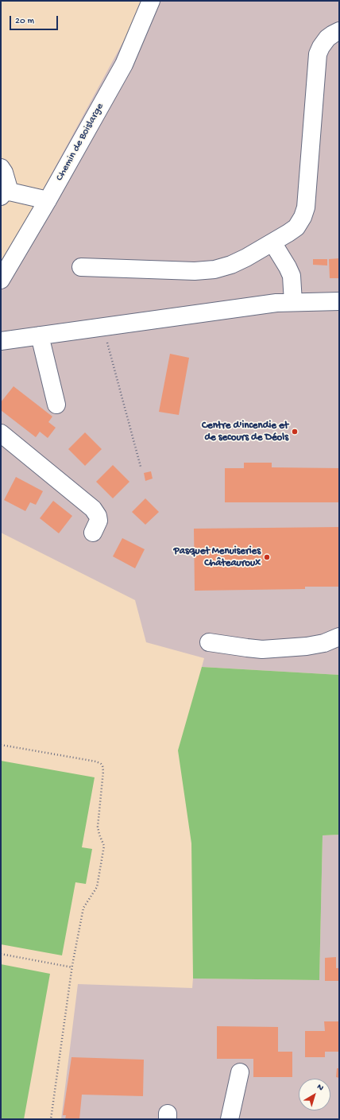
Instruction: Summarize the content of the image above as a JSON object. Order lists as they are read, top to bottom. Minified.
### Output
{"streets":{"street":["Chemin de Boislarge"]},"places":["Centre d'incendie et de secours de Déols","Pasquet Menuiseries Châteauroux"],"scale_bar":"20 m","north":"top right"}
